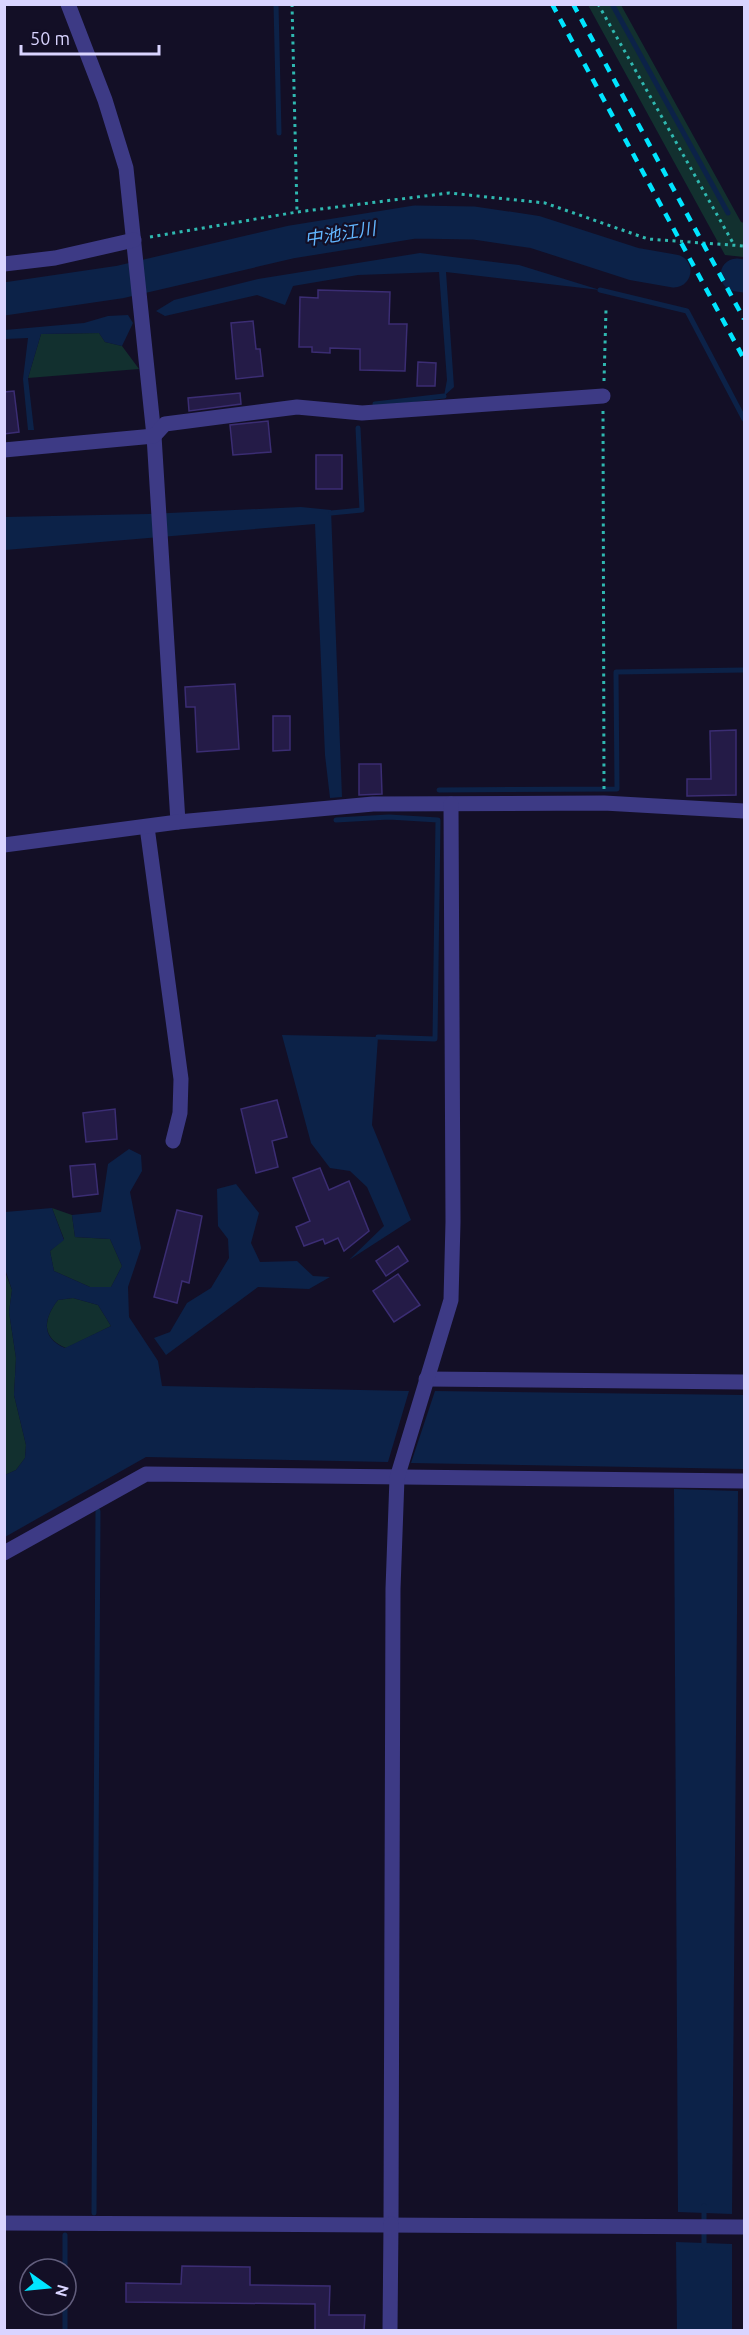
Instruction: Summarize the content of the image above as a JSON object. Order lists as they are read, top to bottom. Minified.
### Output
{"water":["中池江川"],"scale_bar":"50 m","north":"right"}
